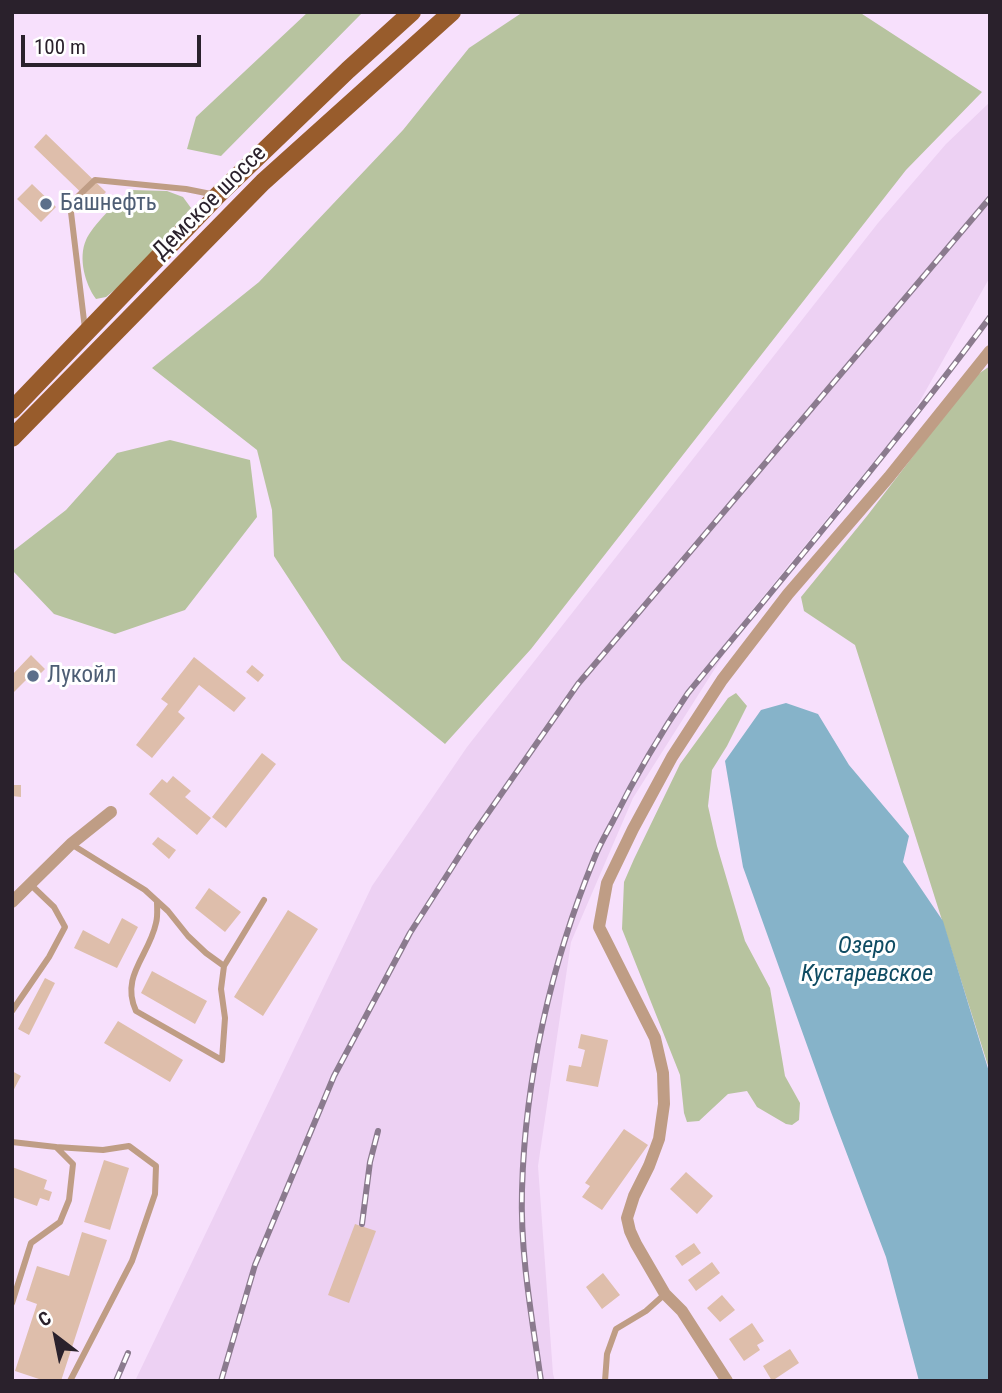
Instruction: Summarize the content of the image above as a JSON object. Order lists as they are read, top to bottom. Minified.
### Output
{"streets":{"main road":["Демское шоссе"]},"water":["Озеро Кустаревское"],"places":["Башнефть","Лукойл"],"scale_bar":"100 m","north":"top left"}
